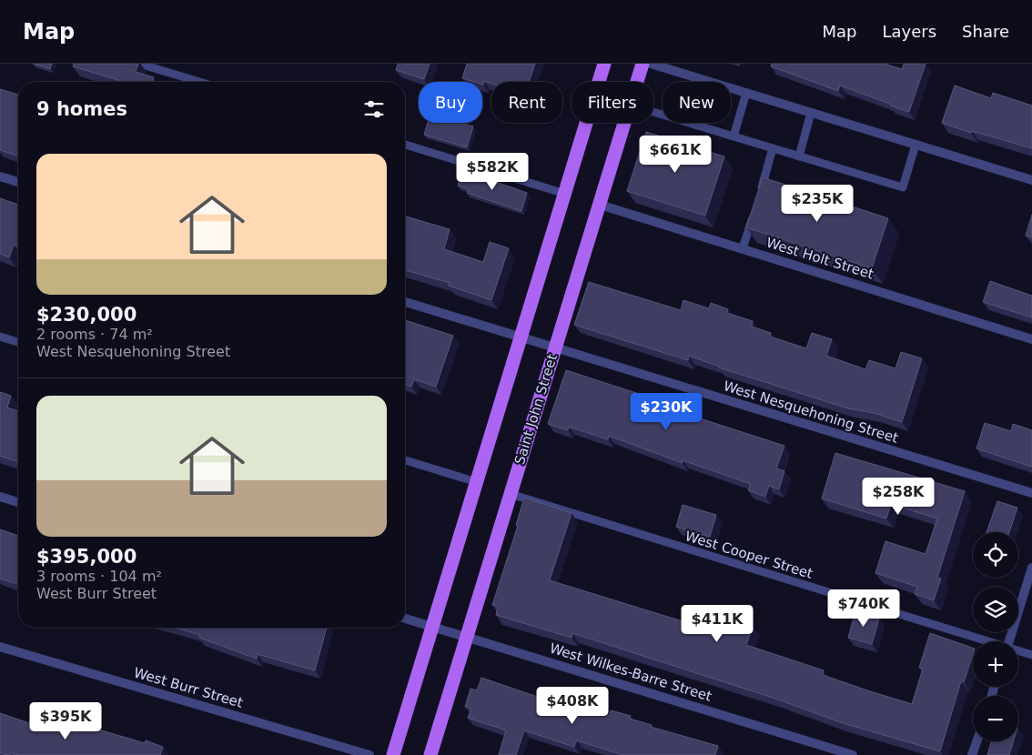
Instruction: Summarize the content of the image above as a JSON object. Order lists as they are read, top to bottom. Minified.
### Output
{"streets":{"main road":["Saint John Street"],"street":["West Holt Street","West Nesquehoning Street","West Wilkes-Barre Street","West Burr Street"],"lane":["West Cooper Street"]},"crossings":[["West Holt Street","Saint John Street"],["Saint John Street","West Nesquehoning Street"],["Saint John Street","West Cooper Street"],["Saint John Street","West Wilkes-Barre Street"]],"page":{"header":"Map","nav":["Map","Layers","Share"],"chip":["Buy","Rent","Filters","New"],"heading":"9 homes","price":["$661K","$582K","$235K","$230K","$258K","$740K","$411K","$408K","$395K"],"list":[{"name":"$230,000","note":"2 rooms · 74 m² · West Nesquehoning Street"},{"name":"$395,000","note":"3 rooms · 104 m² · West Burr Street"}],"map_buttons":["+","−"]}}
